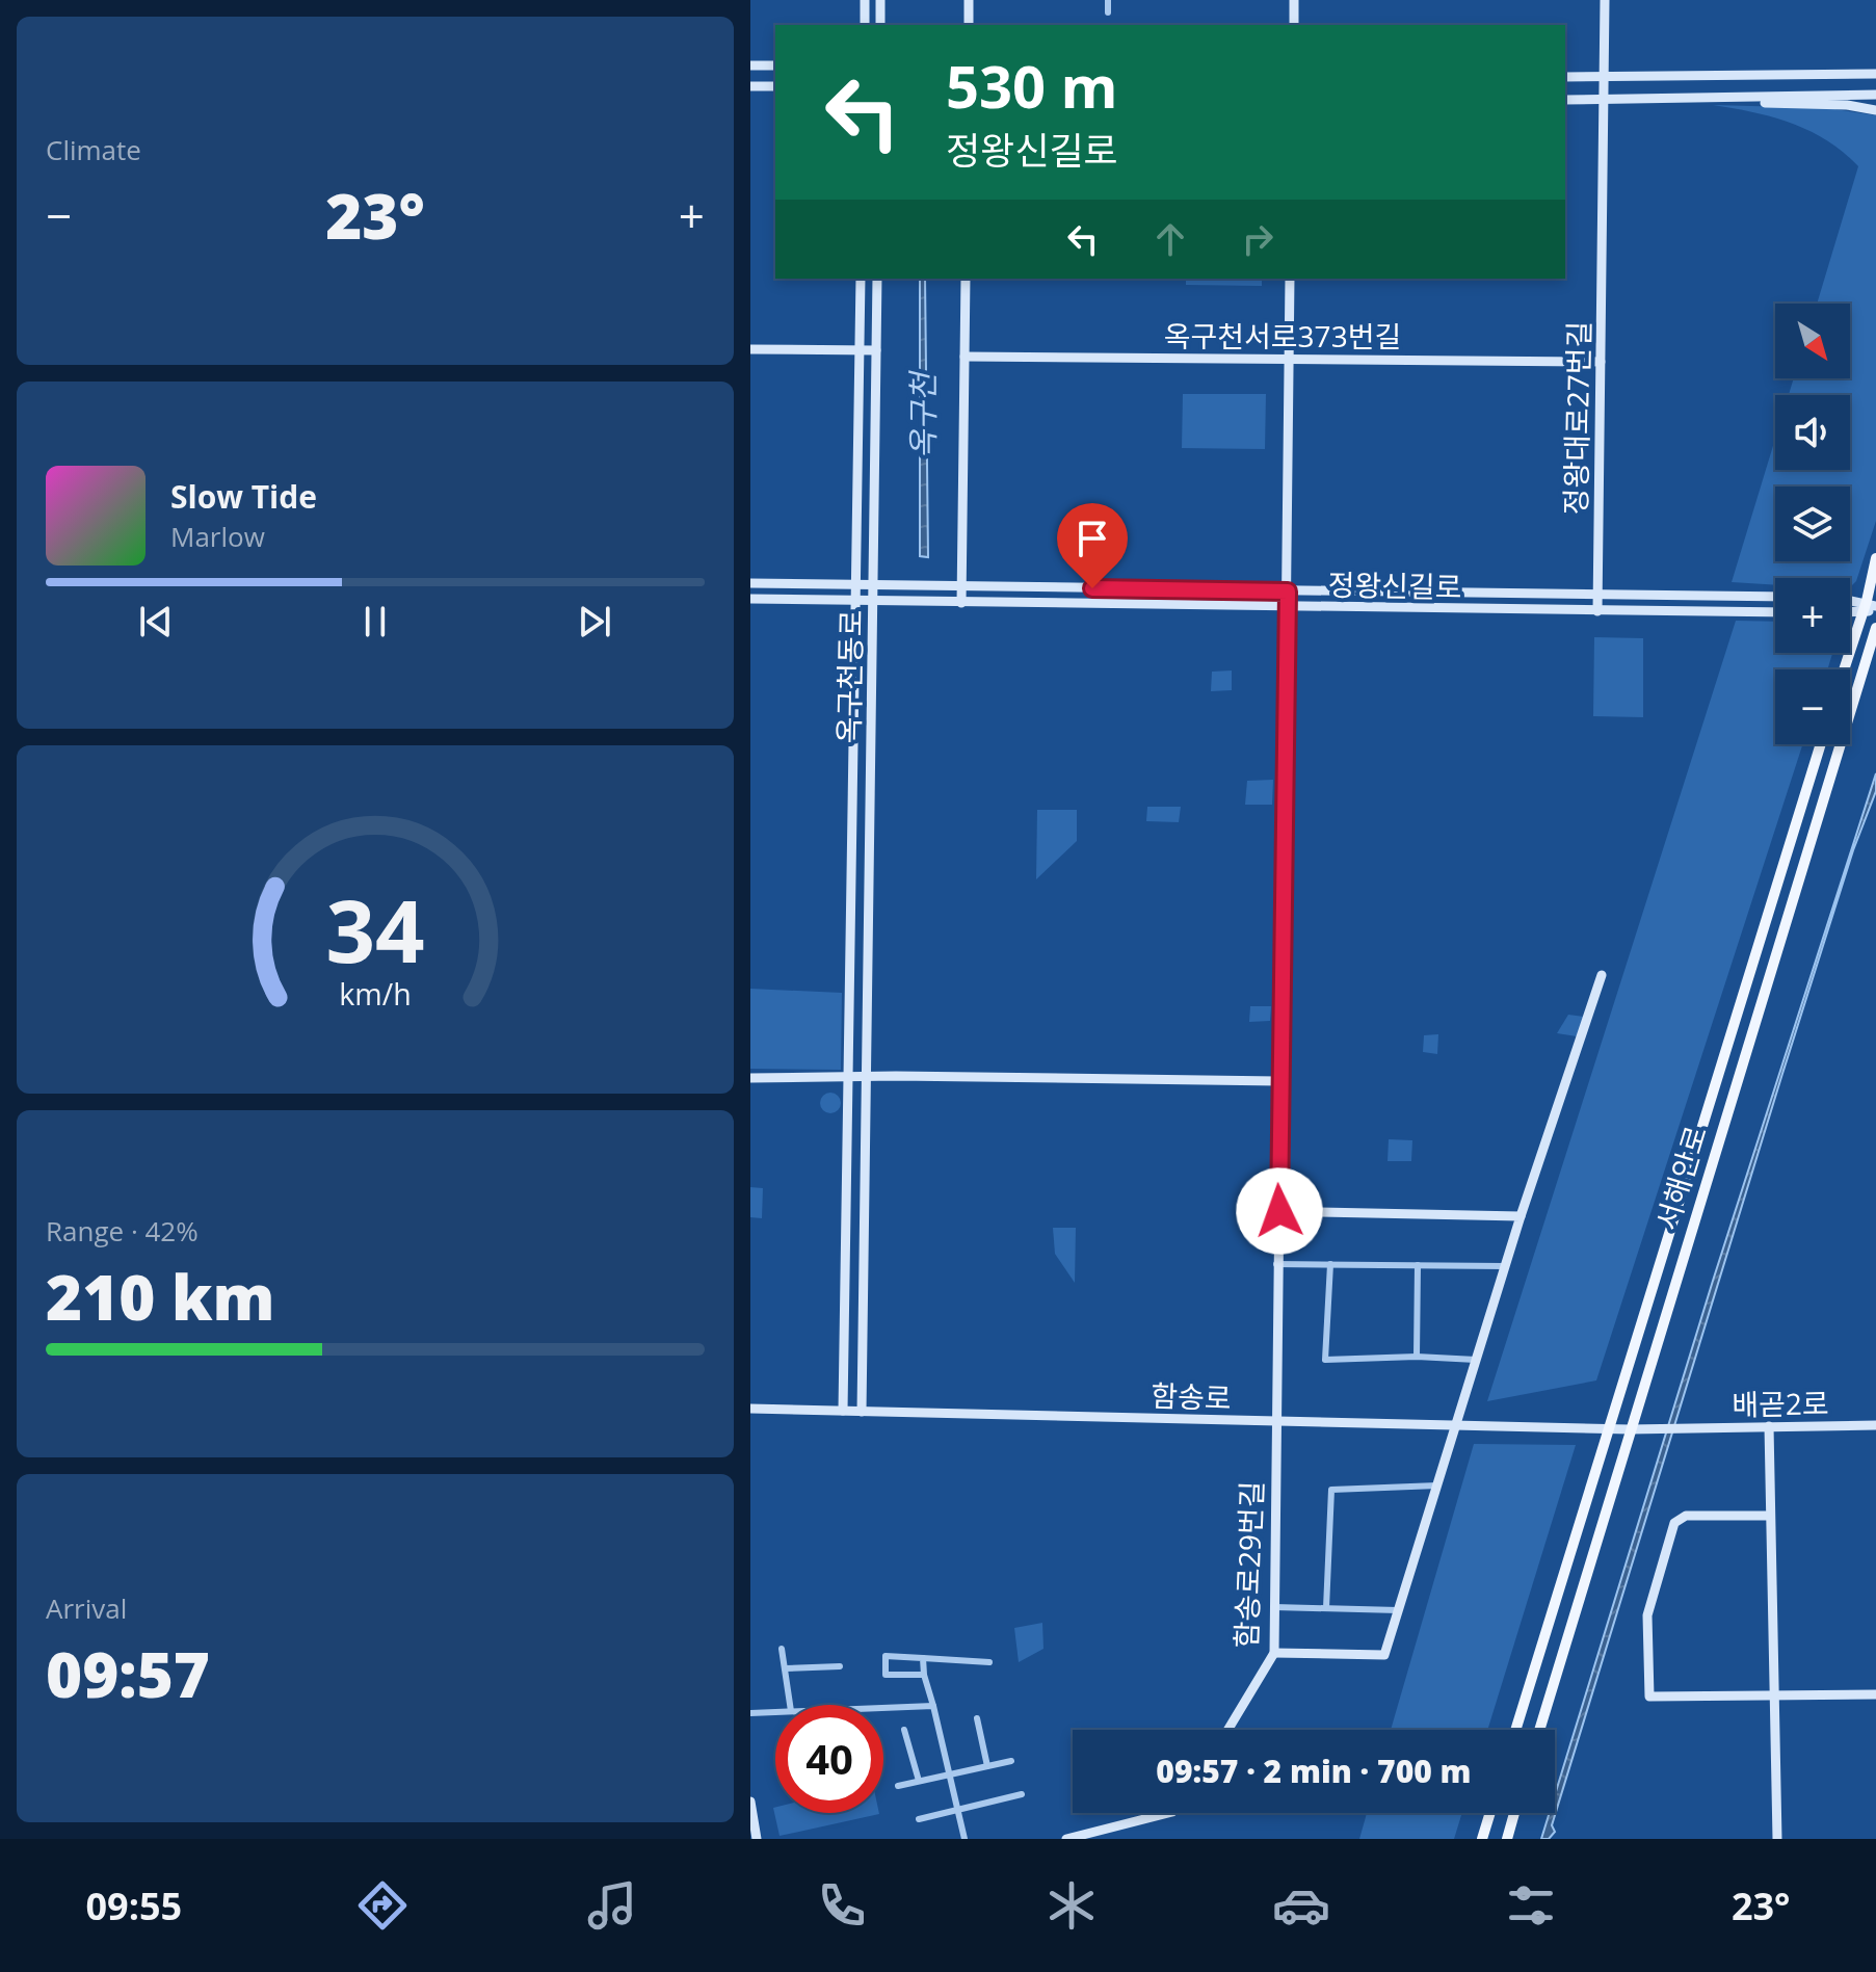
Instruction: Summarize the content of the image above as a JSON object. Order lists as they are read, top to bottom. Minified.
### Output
{"streets":{"main road":["서해안로"],"street":["옥구천서로373번길","정왕대로27번길","정왕신길로","옥구천동로","함송로","배곧2로","함송로29번길"]},"crossings":[["옥구천서로373번길","정왕대로27번길"],["옥구천서로373번길","함송로29번길"],["정왕대로27번길","정왕신길로"],["정왕신길로","옥구천동로"],["정왕신길로","함송로29번길"],["옥구천동로","함송로"],["서해안로","함송로"],["서해안로","배곧2로"],["함송로","배곧2로"],["함송로","함송로29번길"]],"water":["옥구천"],"north":"bottom right","page":{"tile":["Climate",["Range · 42%","210 km"],["Arrival","09:57"]],"turn":["530 m","정왕신길로"],"heat":["−","23°","+"],"map_buttons":["+","−"],"song":["Slow Tide","Marlow"],"limit":"40","trip":"09:57 · 2 min · 700 m","tabs":["09:55","23°"],"gauge":["34","km/h"]}}
